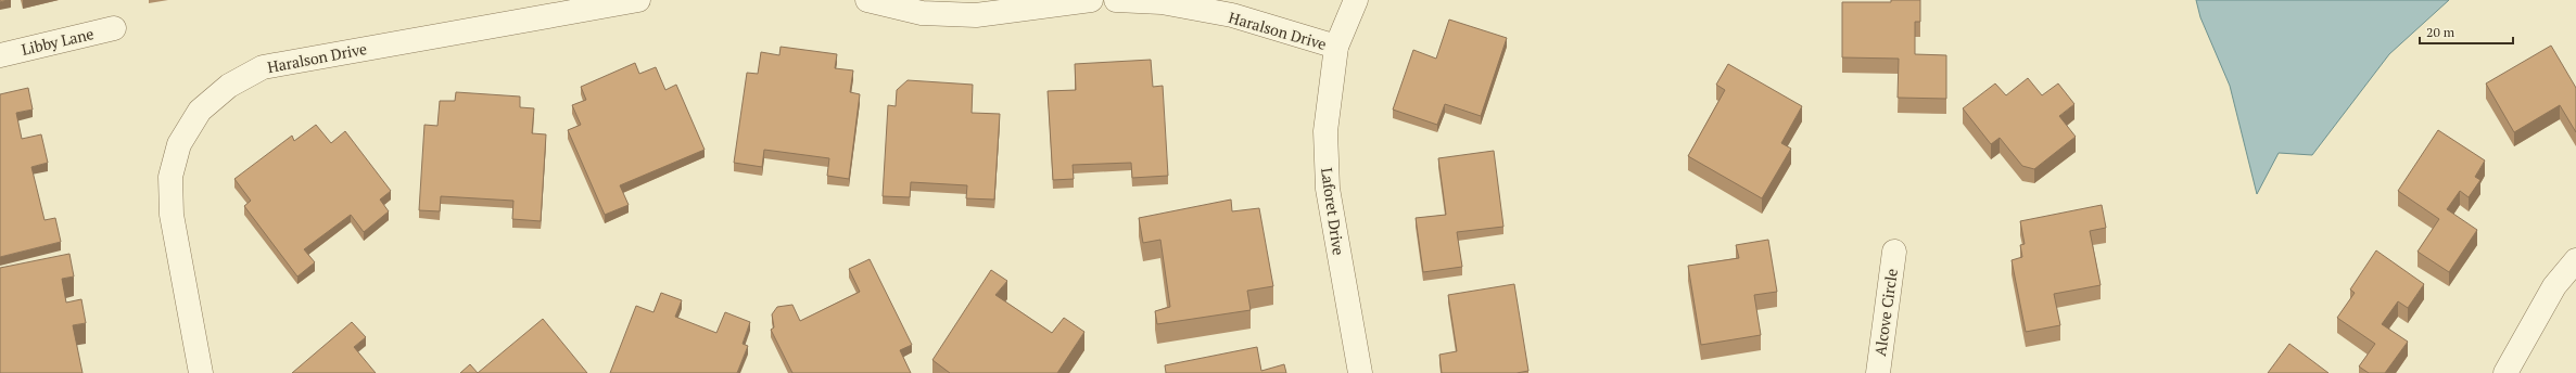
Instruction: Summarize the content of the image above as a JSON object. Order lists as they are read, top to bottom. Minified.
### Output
{"streets":{"street":["Haralson Drive","Libby Lane","Laforet Drive","Alcove Circle"]},"crossings":[["Haralson Drive","Laforet Drive"]],"scale_bar":"20 m"}
